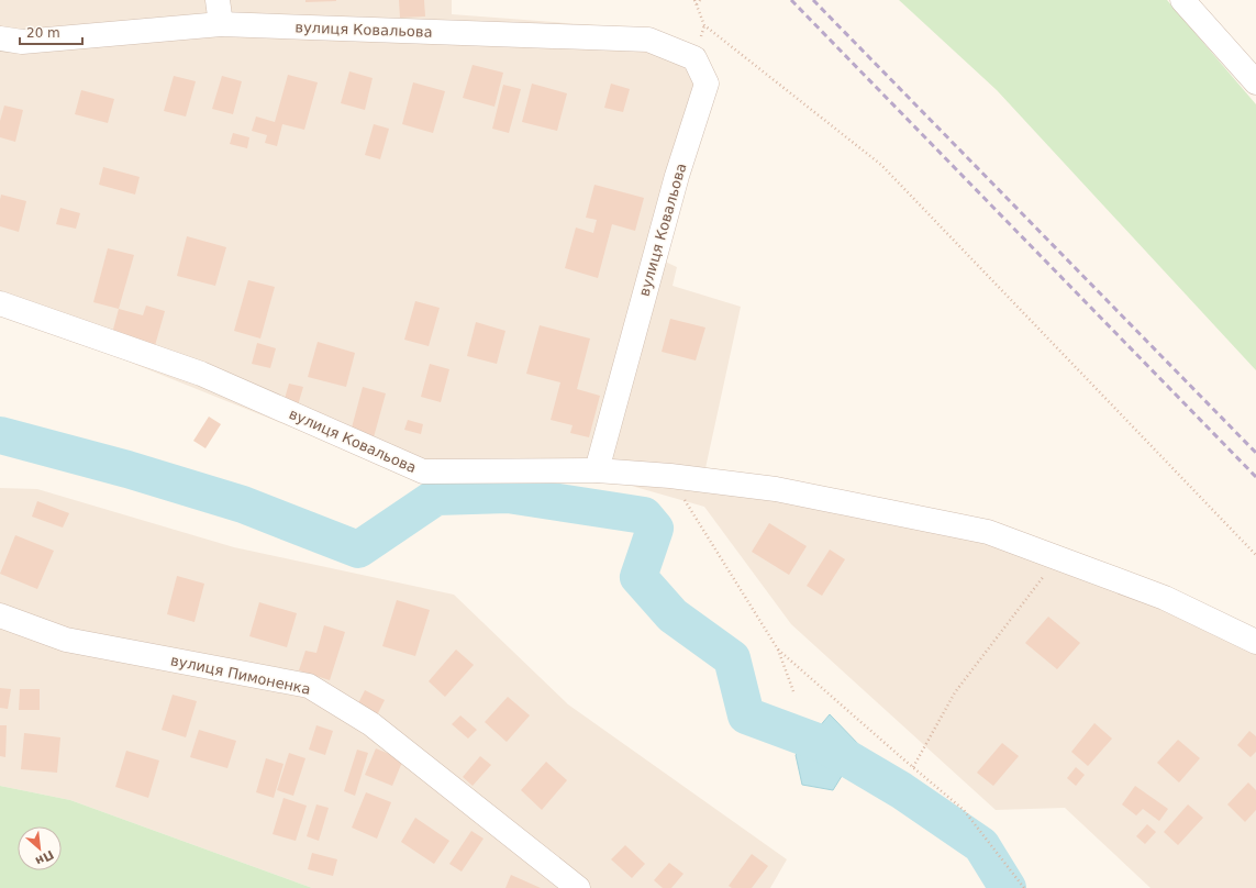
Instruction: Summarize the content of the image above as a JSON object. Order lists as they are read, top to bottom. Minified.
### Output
{"streets":{"street":["вулиця Ковальова","вулиця Пимоненка"]},"scale_bar":"20 m","north":"bottom right"}
